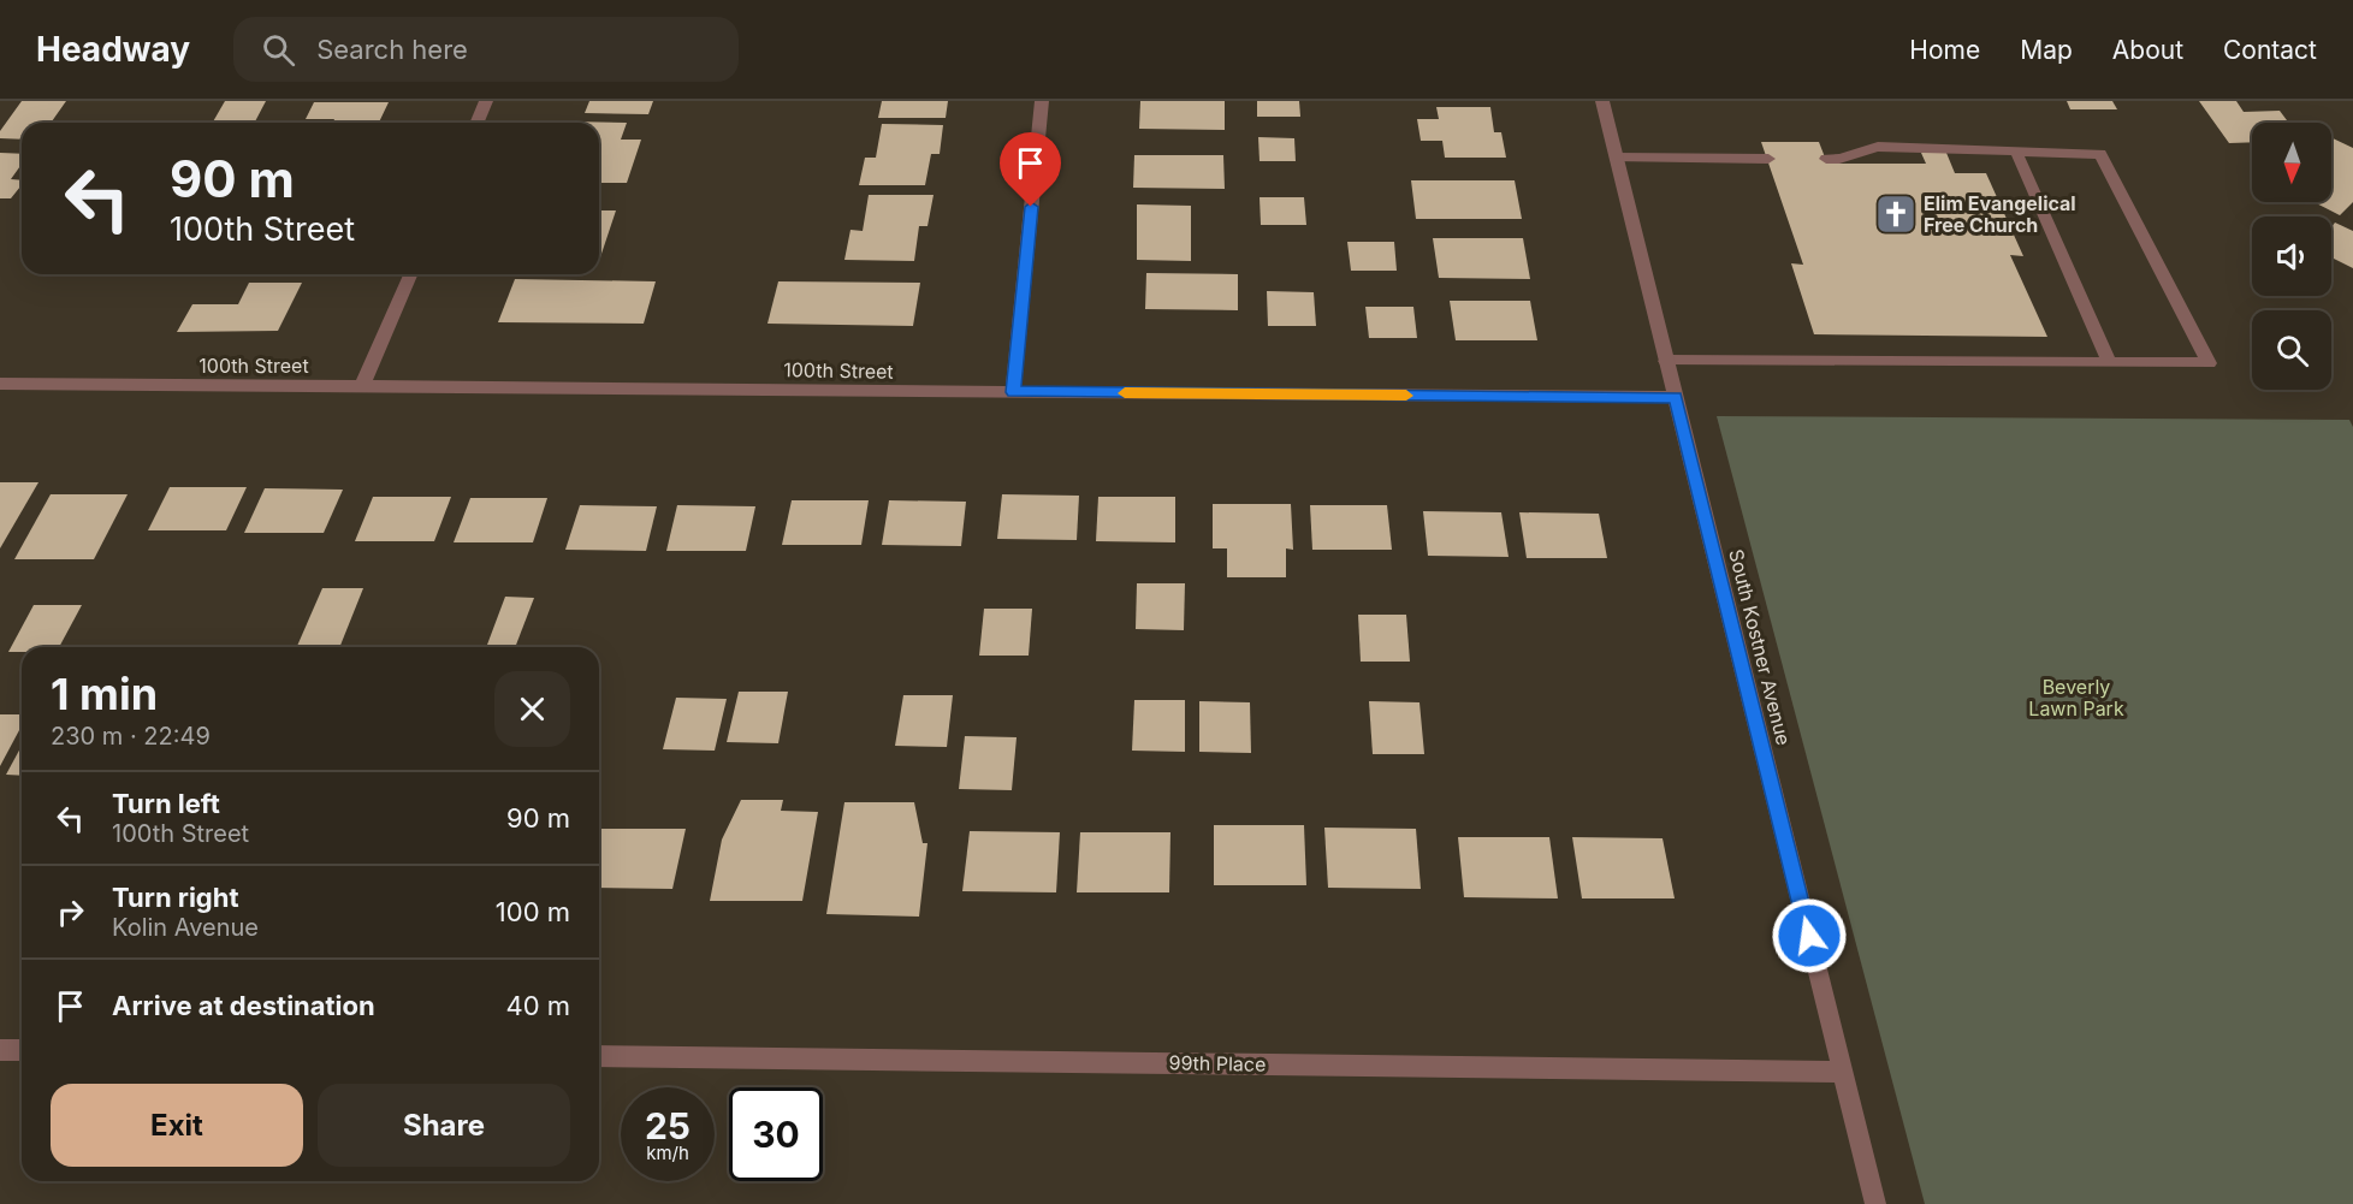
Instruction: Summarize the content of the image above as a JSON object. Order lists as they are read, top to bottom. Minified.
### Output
{"streets":{"street":["100th Street","South Kostner Avenue","99th Place"]},"crossings":[["100th Street","South Kostner Avenue"],["South Kostner Avenue","99th Place"]],"parks":["Beverly Lawn Park"],"places":{"church":["Elim Evangelical Free Church"]},"north":"bottom","page":{"header":"Headway","search":"Search here","nav":["Home","Map","About","Contact"],"turn":["90 m","100th Street"],"heading":["1 min","230 m · 22:49"],"list":[{"name":"Turn left","note":"100th Street","value":"90 m"},{"name":"Turn right","note":"Kolin Avenue","value":"100 m"},{"name":"Arrive at destination","value":"40 m"}],"buttons":["Exit","Share"],"speed":"25 km/h","limit":"30"}}
